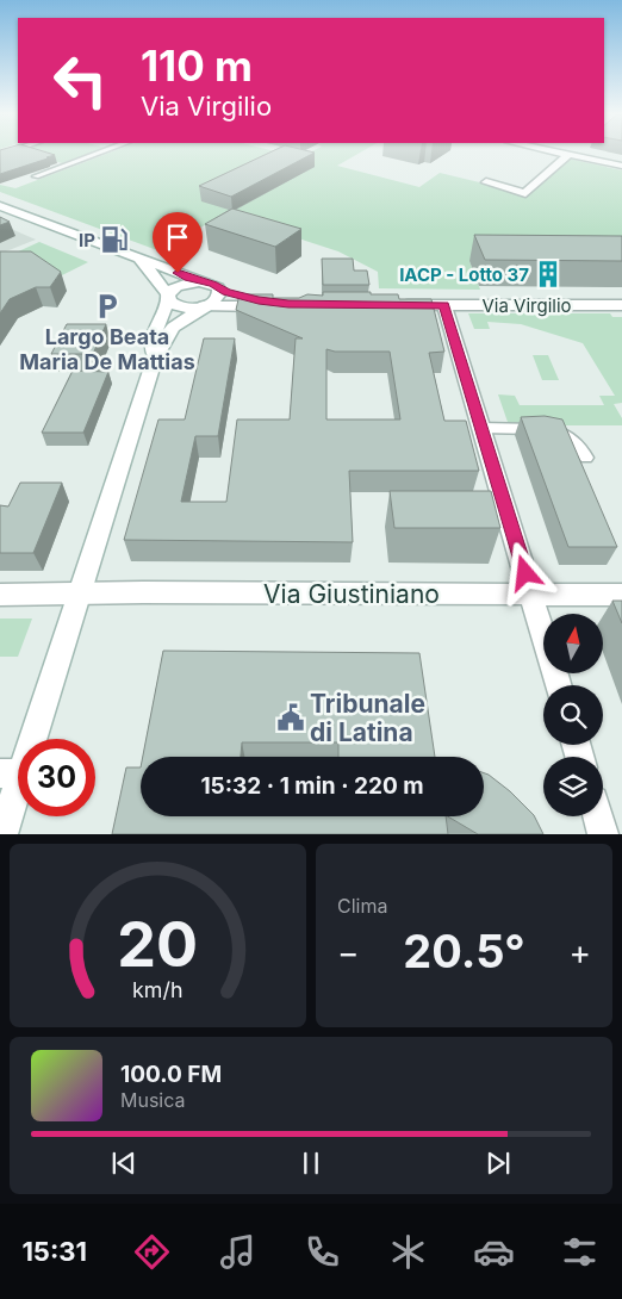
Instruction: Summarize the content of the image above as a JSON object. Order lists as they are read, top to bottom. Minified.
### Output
{"streets":{"street":["Via Virgilio","Via Giustiniano"]},"places":{"fuel station":["IP"],"building":["IACP - Lotto 37"],"parking":["Largo Beata Maria De Mattias"],"public building":["Tribunale di Latina"]},"north":"top","page":{"turn":["110 m","Via Virgilio"],"limit":"30","trip":"15:32 · 1 min · 220 m","tile":"Clima","heat":["−","20.5°","+"],"song":["100.0 FM","Musica"],"tabs":"15:31","gauge":["20","km/h"]}}
